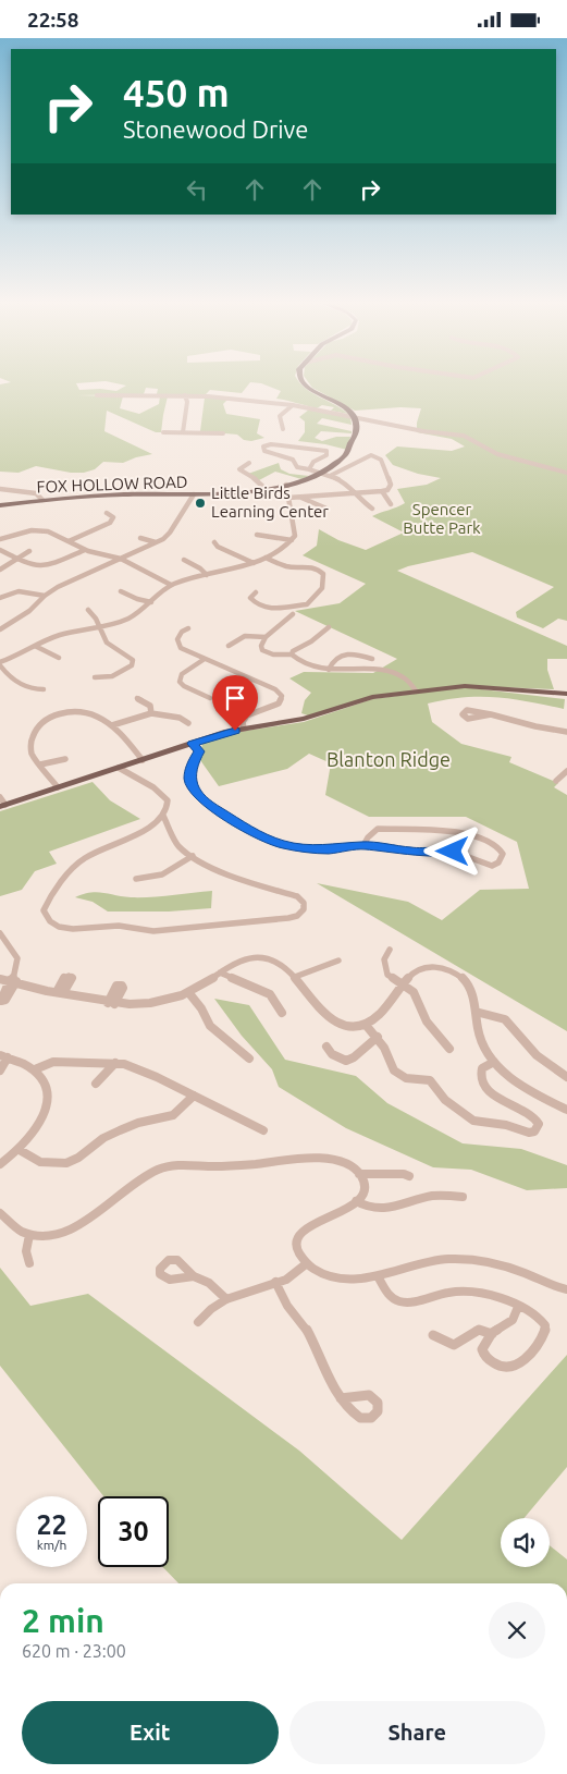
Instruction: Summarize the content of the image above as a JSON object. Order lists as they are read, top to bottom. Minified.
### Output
{"streets":{"main road":["FOX HOLLOW ROAD"]},"parks":["Spencer Butte Park","Blanton Ridge"],"places":["Little Birds Learning Center"],"page":{"status":"22:58","turn":["450 m","Stonewood Drive"],"speed":"22 km/h","limit":"30","heading":["2 min","620 m · 23:00"],"buttons":["Exit","Share"]}}
